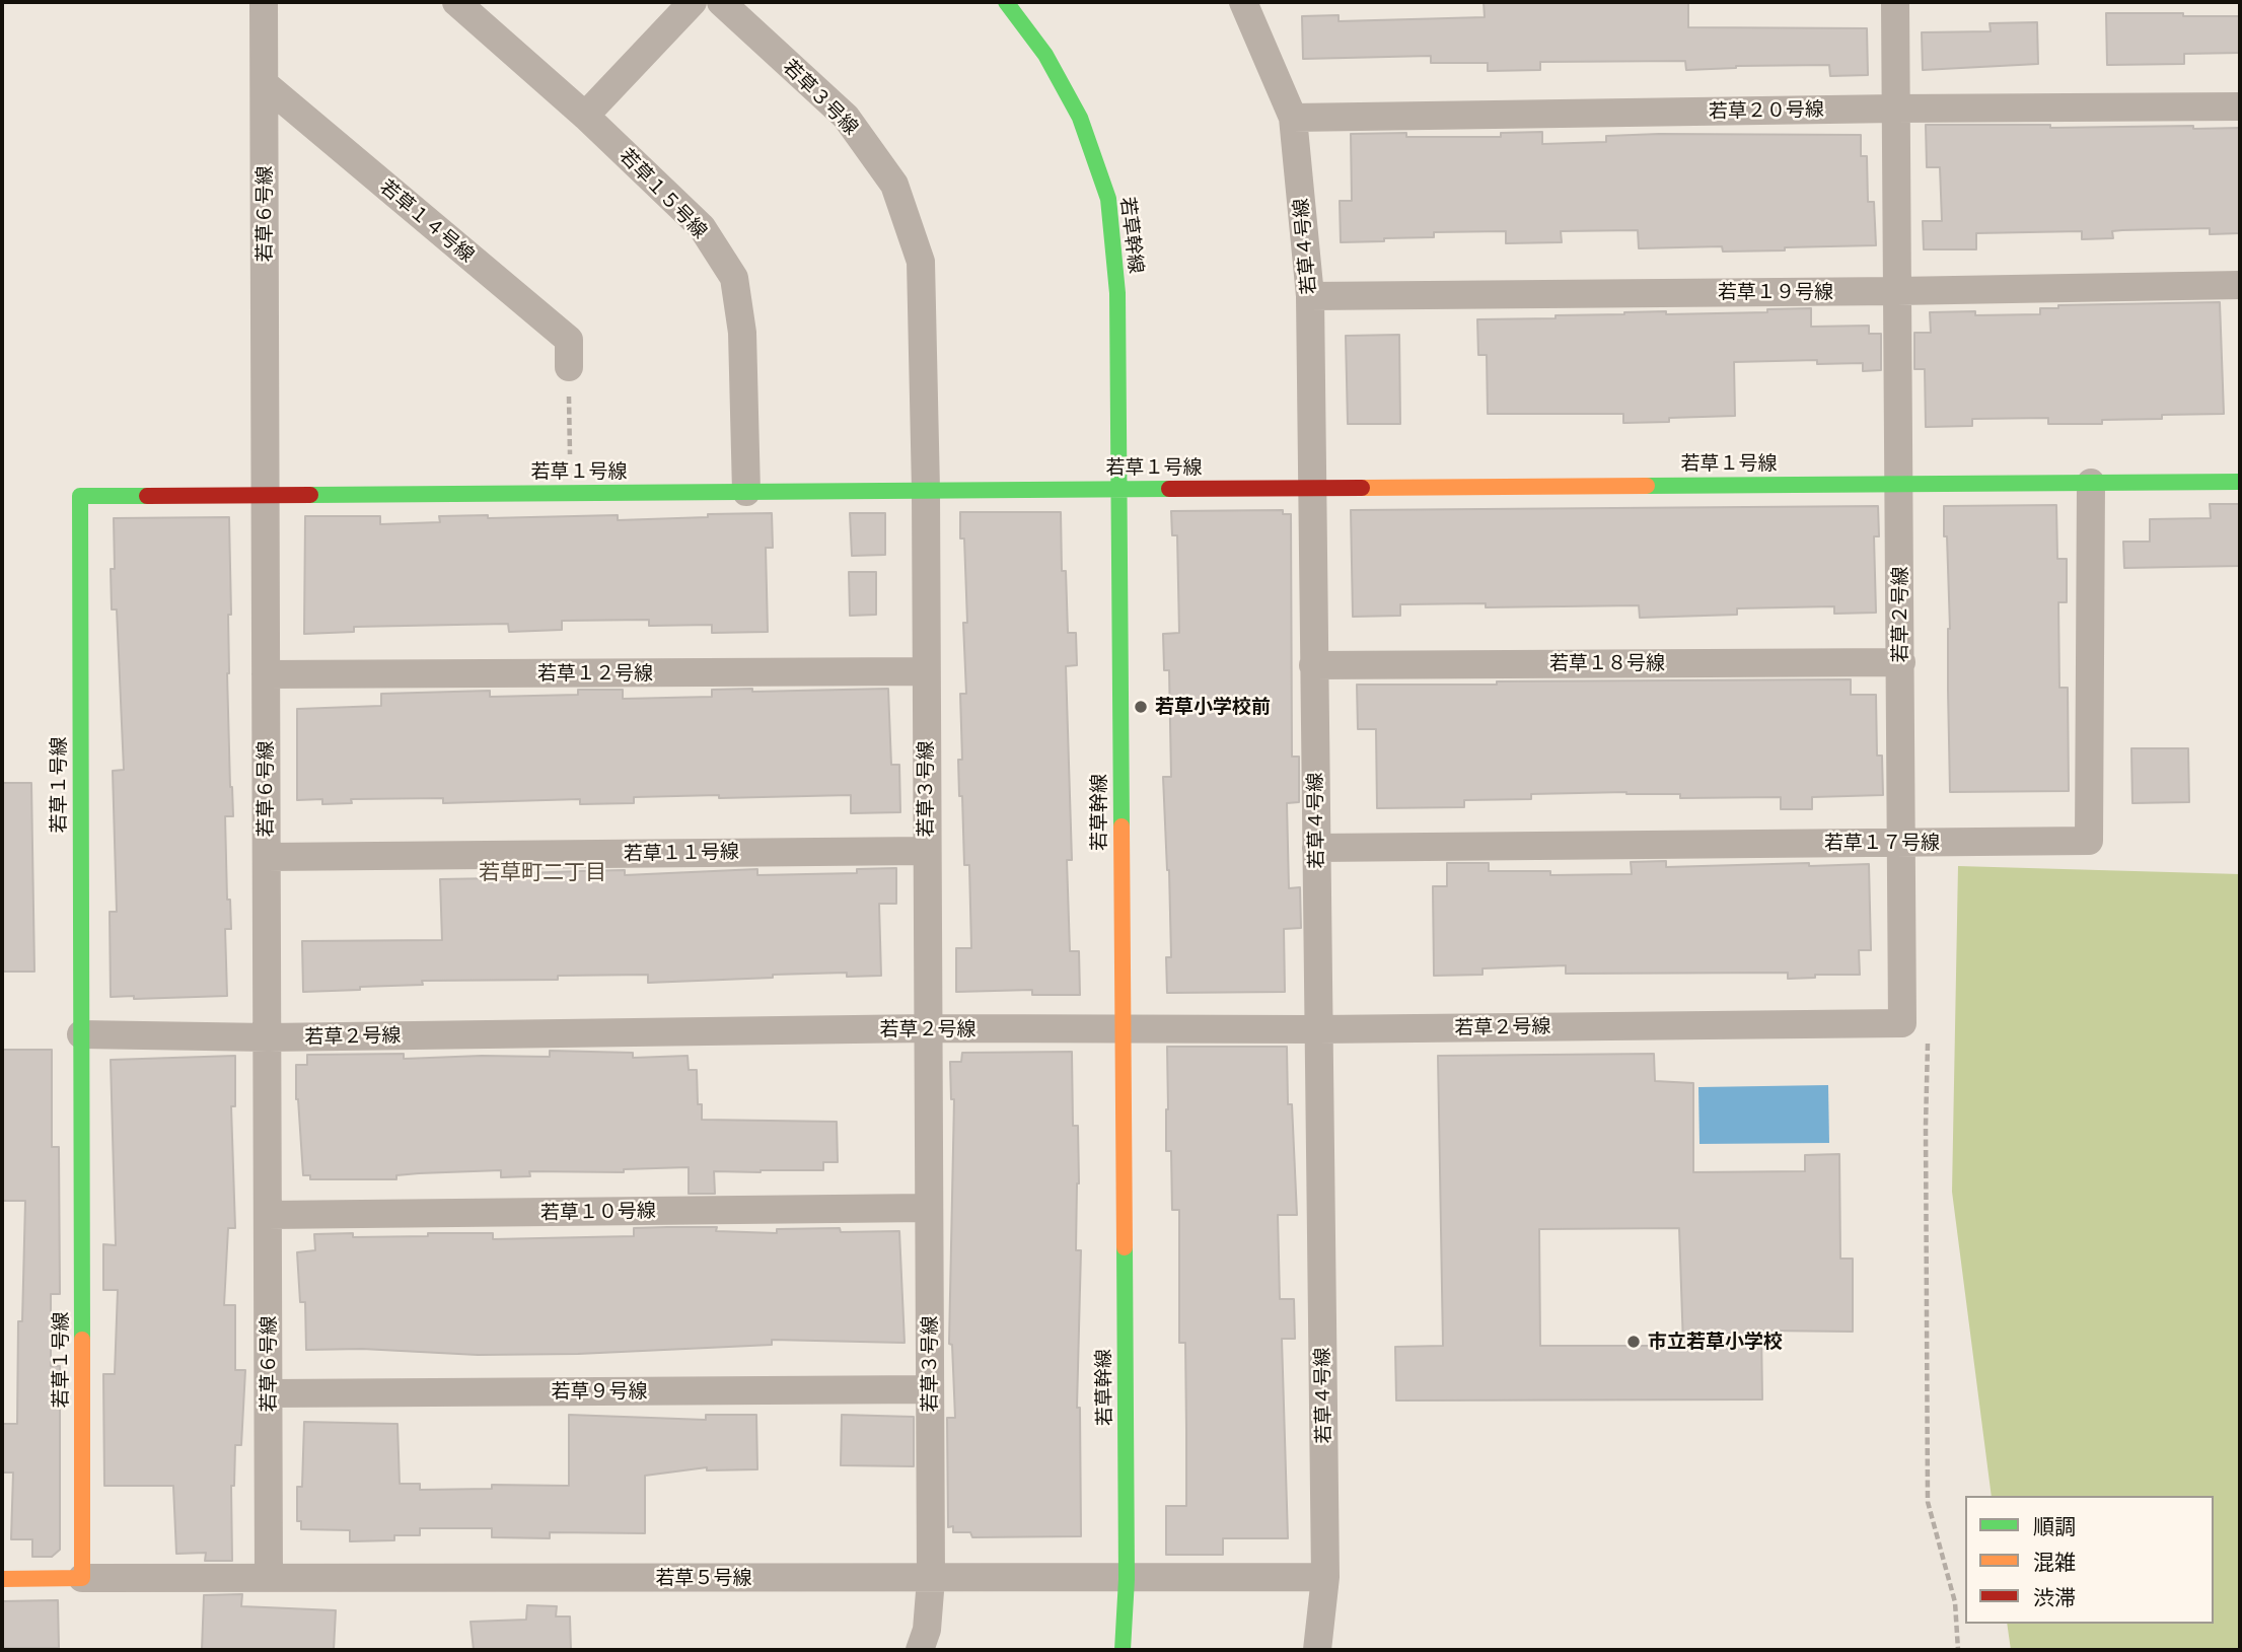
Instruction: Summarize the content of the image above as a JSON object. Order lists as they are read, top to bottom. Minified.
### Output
{"streets":{"street":["若草３号線","若草２０号線","若草１５号線","若草６号線","若草１４号線","若草幹線","若草４号線","若草１９号線","若草１号線","若草２号線","若草１８号線","若草１２号線","若草１７号線","若草１１号線","若草１０号線","若草９号線","若草５号線"]},"crossings":[["若草３号線","若草１号線"],["若草３号線","若草２号線"],["若草３号線","若草１２号線"],["若草３号線","若草１１号線"],["若草３号線","若草１０号線"],["若草３号線","若草９号線"],["若草３号線","若草５号線"],["若草２０号線","若草４号線"],["若草２０号線","若草２号線"],["若草１５号線","若草１号線"],["若草６号線","若草１４号線"],["若草６号線","若草１号線"],["若草６号線","若草２号線"],["若草６号線","若草１２号線"],["若草６号線","若草１１号線"],["若草６号線","若草１０号線"],["若草６号線","若草９号線"],["若草６号線","若草５号線"],["若草幹線","若草１号線"],["若草幹線","若草２号線"],["若草幹線","若草５号線"],["若草４号線","若草１９号線"],["若草４号線","若草１号線"],["若草４号線","若草２号線"],["若草４号線","若草１８号線"],["若草４号線","若草１７号線"],["若草４号線","若草５号線"],["若草１９号線","若草２号線"],["若草１号線","若草２号線"],["若草１号線","若草１７号線"],["若草１号線","若草５号線"],["若草２号線","若草１８号線"],["若草２号線","若草１７号線"]],"districts":["若草町二丁目"],"places":["若草小学校前","市立若草小学校"],"legend":["順調","混雑","渋滞"]}
